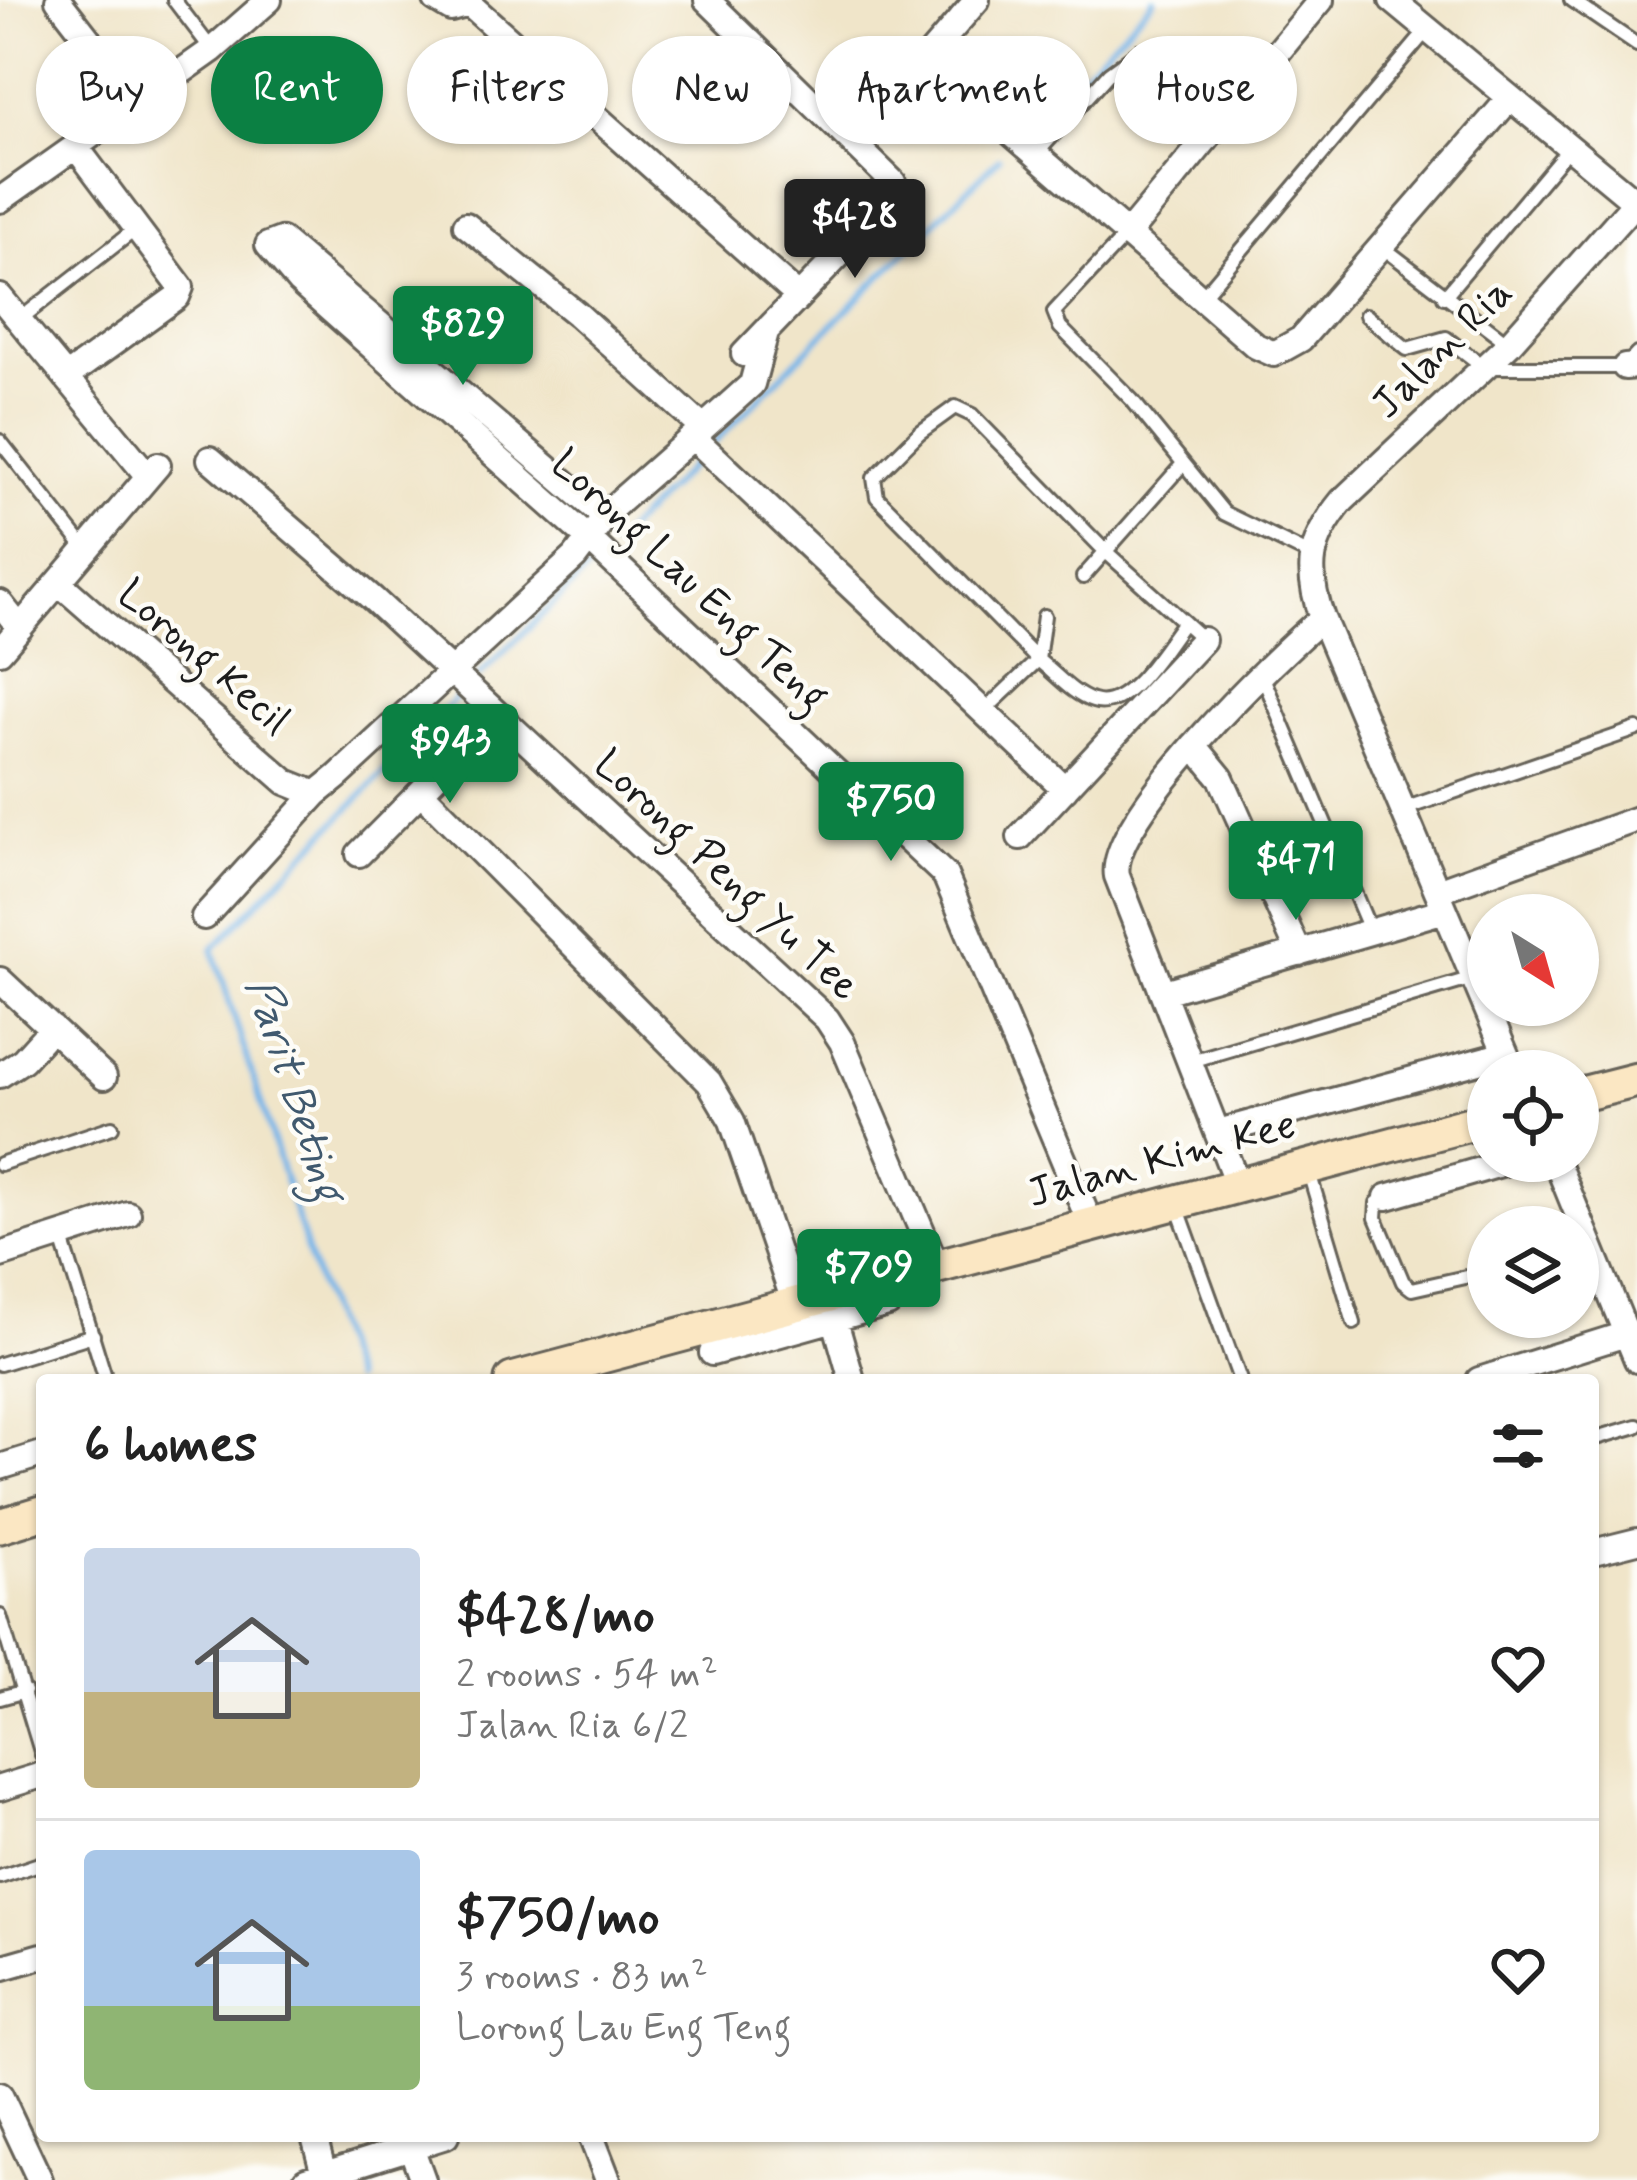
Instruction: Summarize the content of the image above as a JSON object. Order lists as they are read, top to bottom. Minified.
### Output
{"streets":{"street":["Jalan Ria","Lorong Lau Eng Teng","Lorong Kecil","Lorong Peng Yu Tee","Jalan Kim Kee"]},"crossings":[["Lorong Lau Eng Teng","Jalan Kim Kee"],["Lorong Peng Yu Tee","Jalan Kim Kee"]],"water":["Parit Beting"],"north":"bottom right","page":{"chip":["Buy","Rent","Filters","New","Apartment","House"],"price":["$428","$829","$943","$750","$471","$709"],"heading":"6 homes","list":[{"name":"$428/mo","note":"2 rooms · 54 m² · Jalan Ria 6/2"},{"name":"$750/mo","note":"3 rooms · 83 m² · Lorong Lau Eng Teng"}]}}
